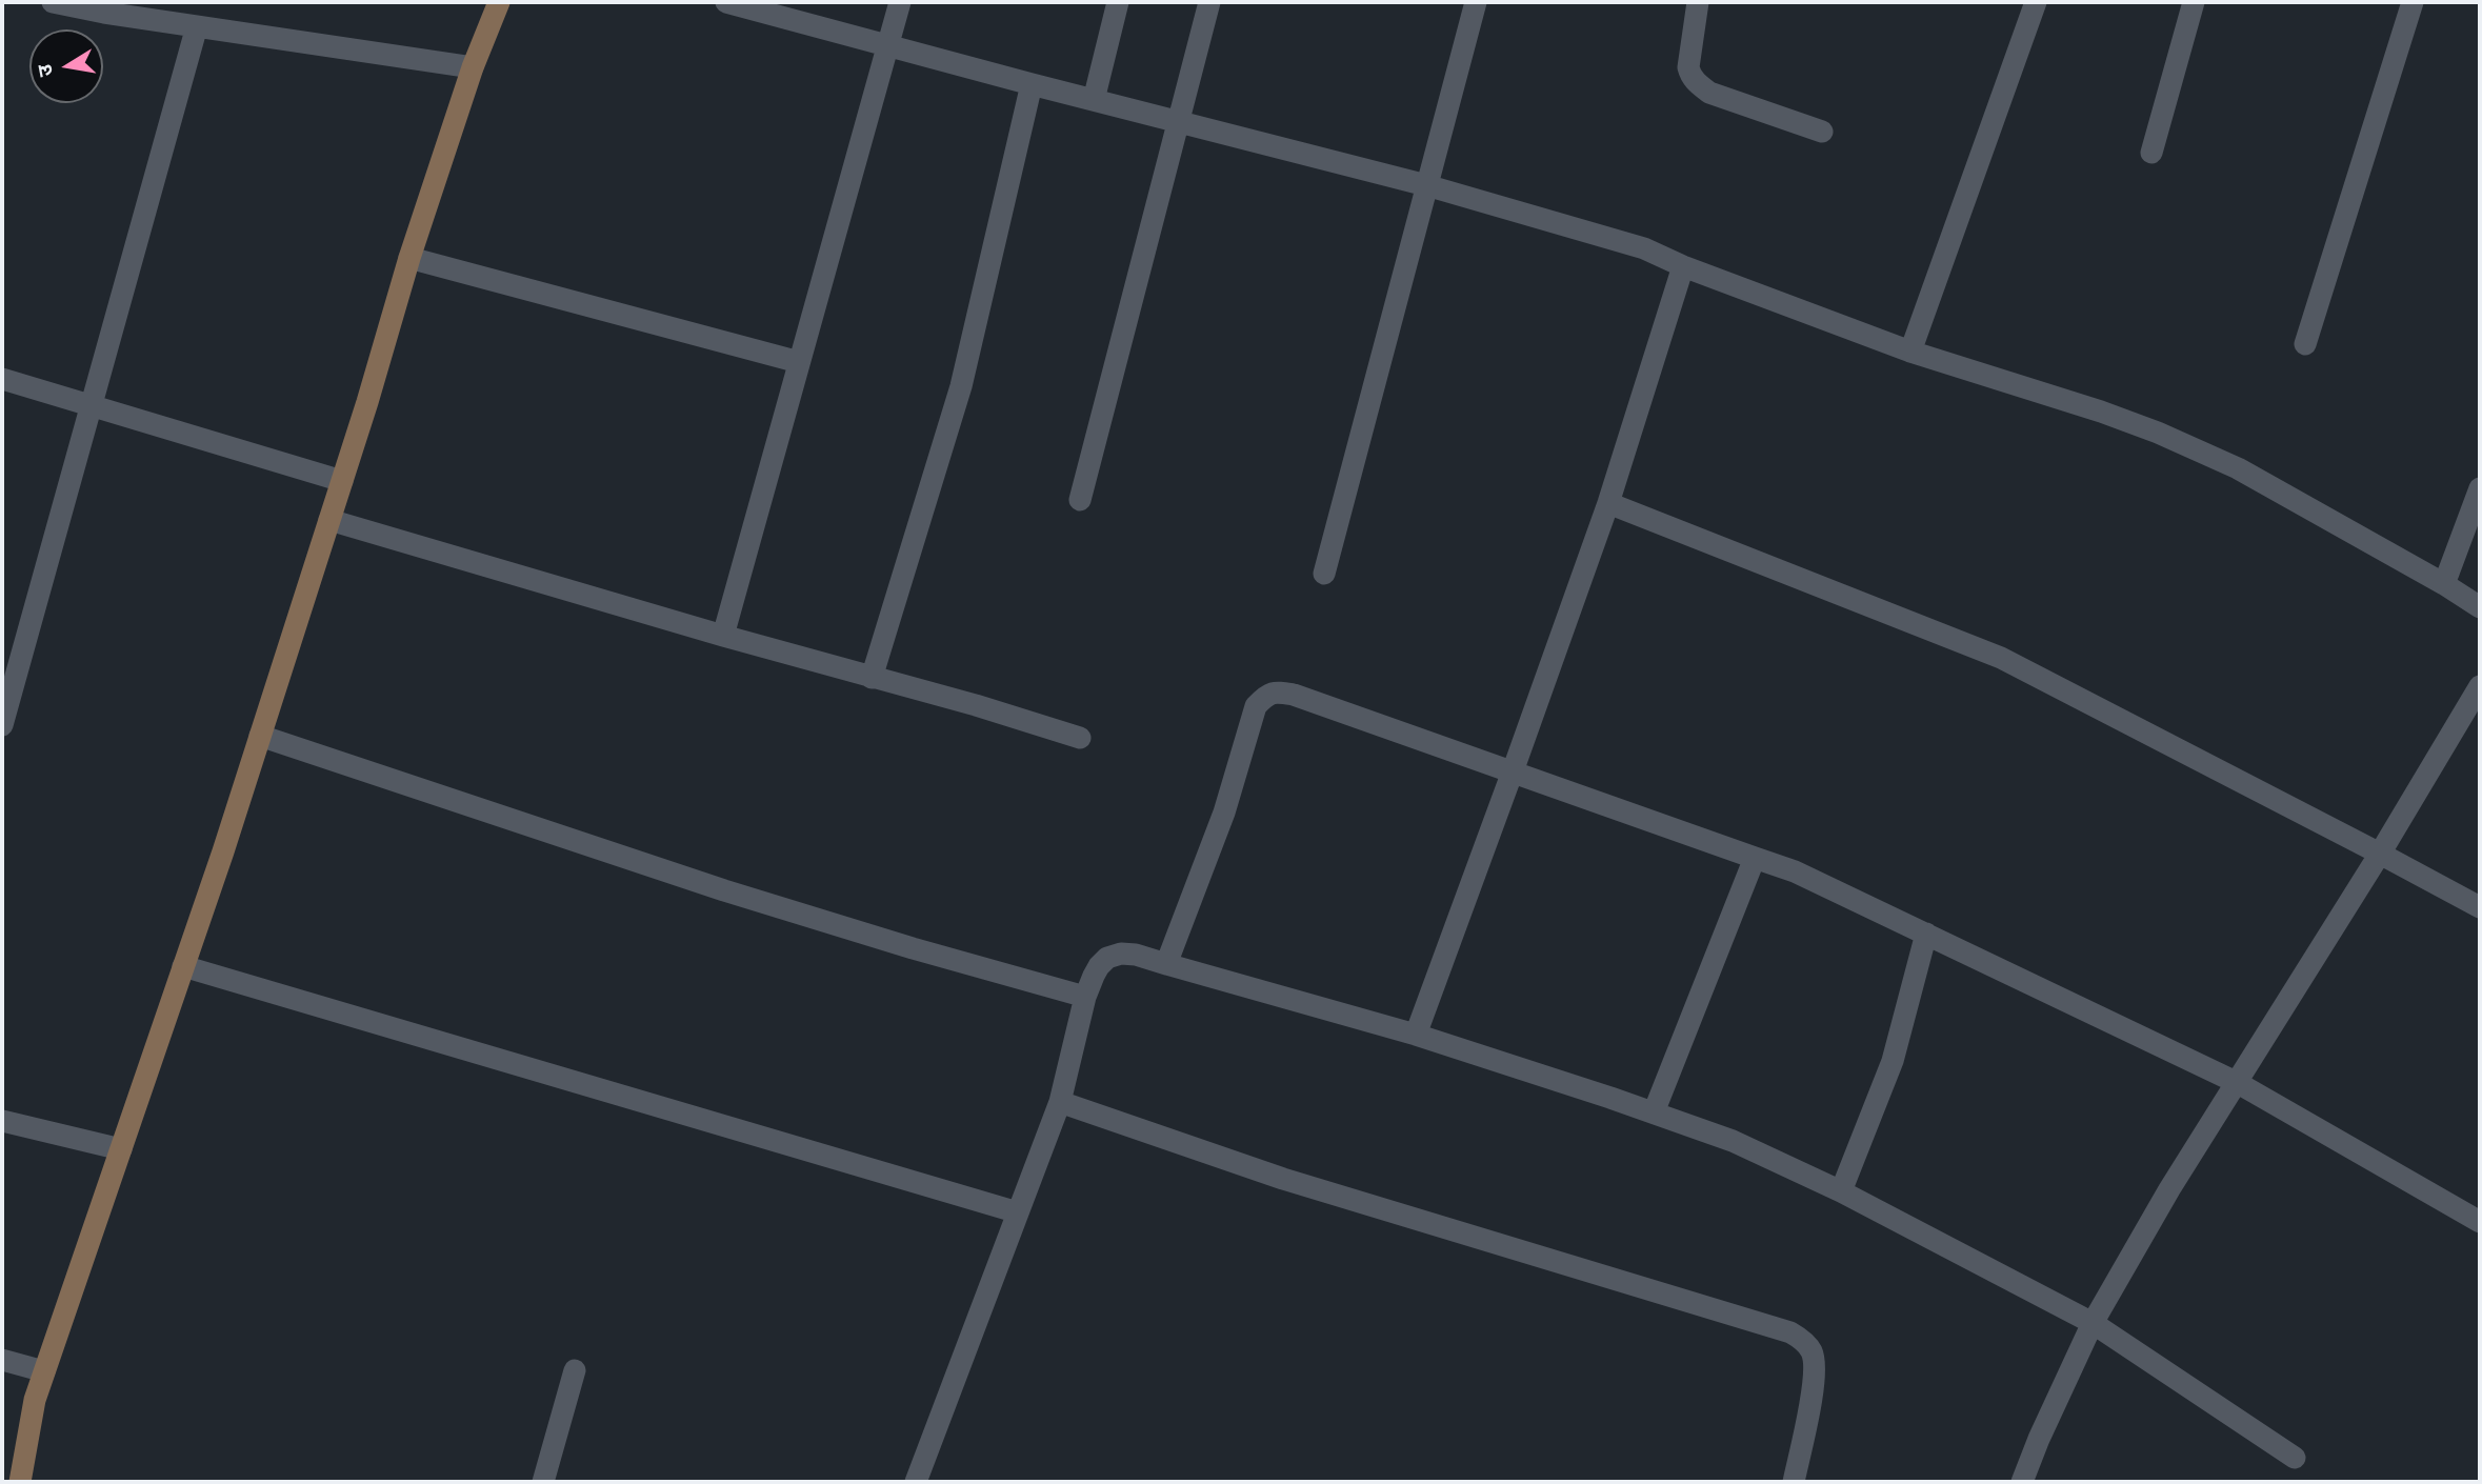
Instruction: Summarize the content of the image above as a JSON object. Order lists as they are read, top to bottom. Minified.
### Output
{"north":"left"}
